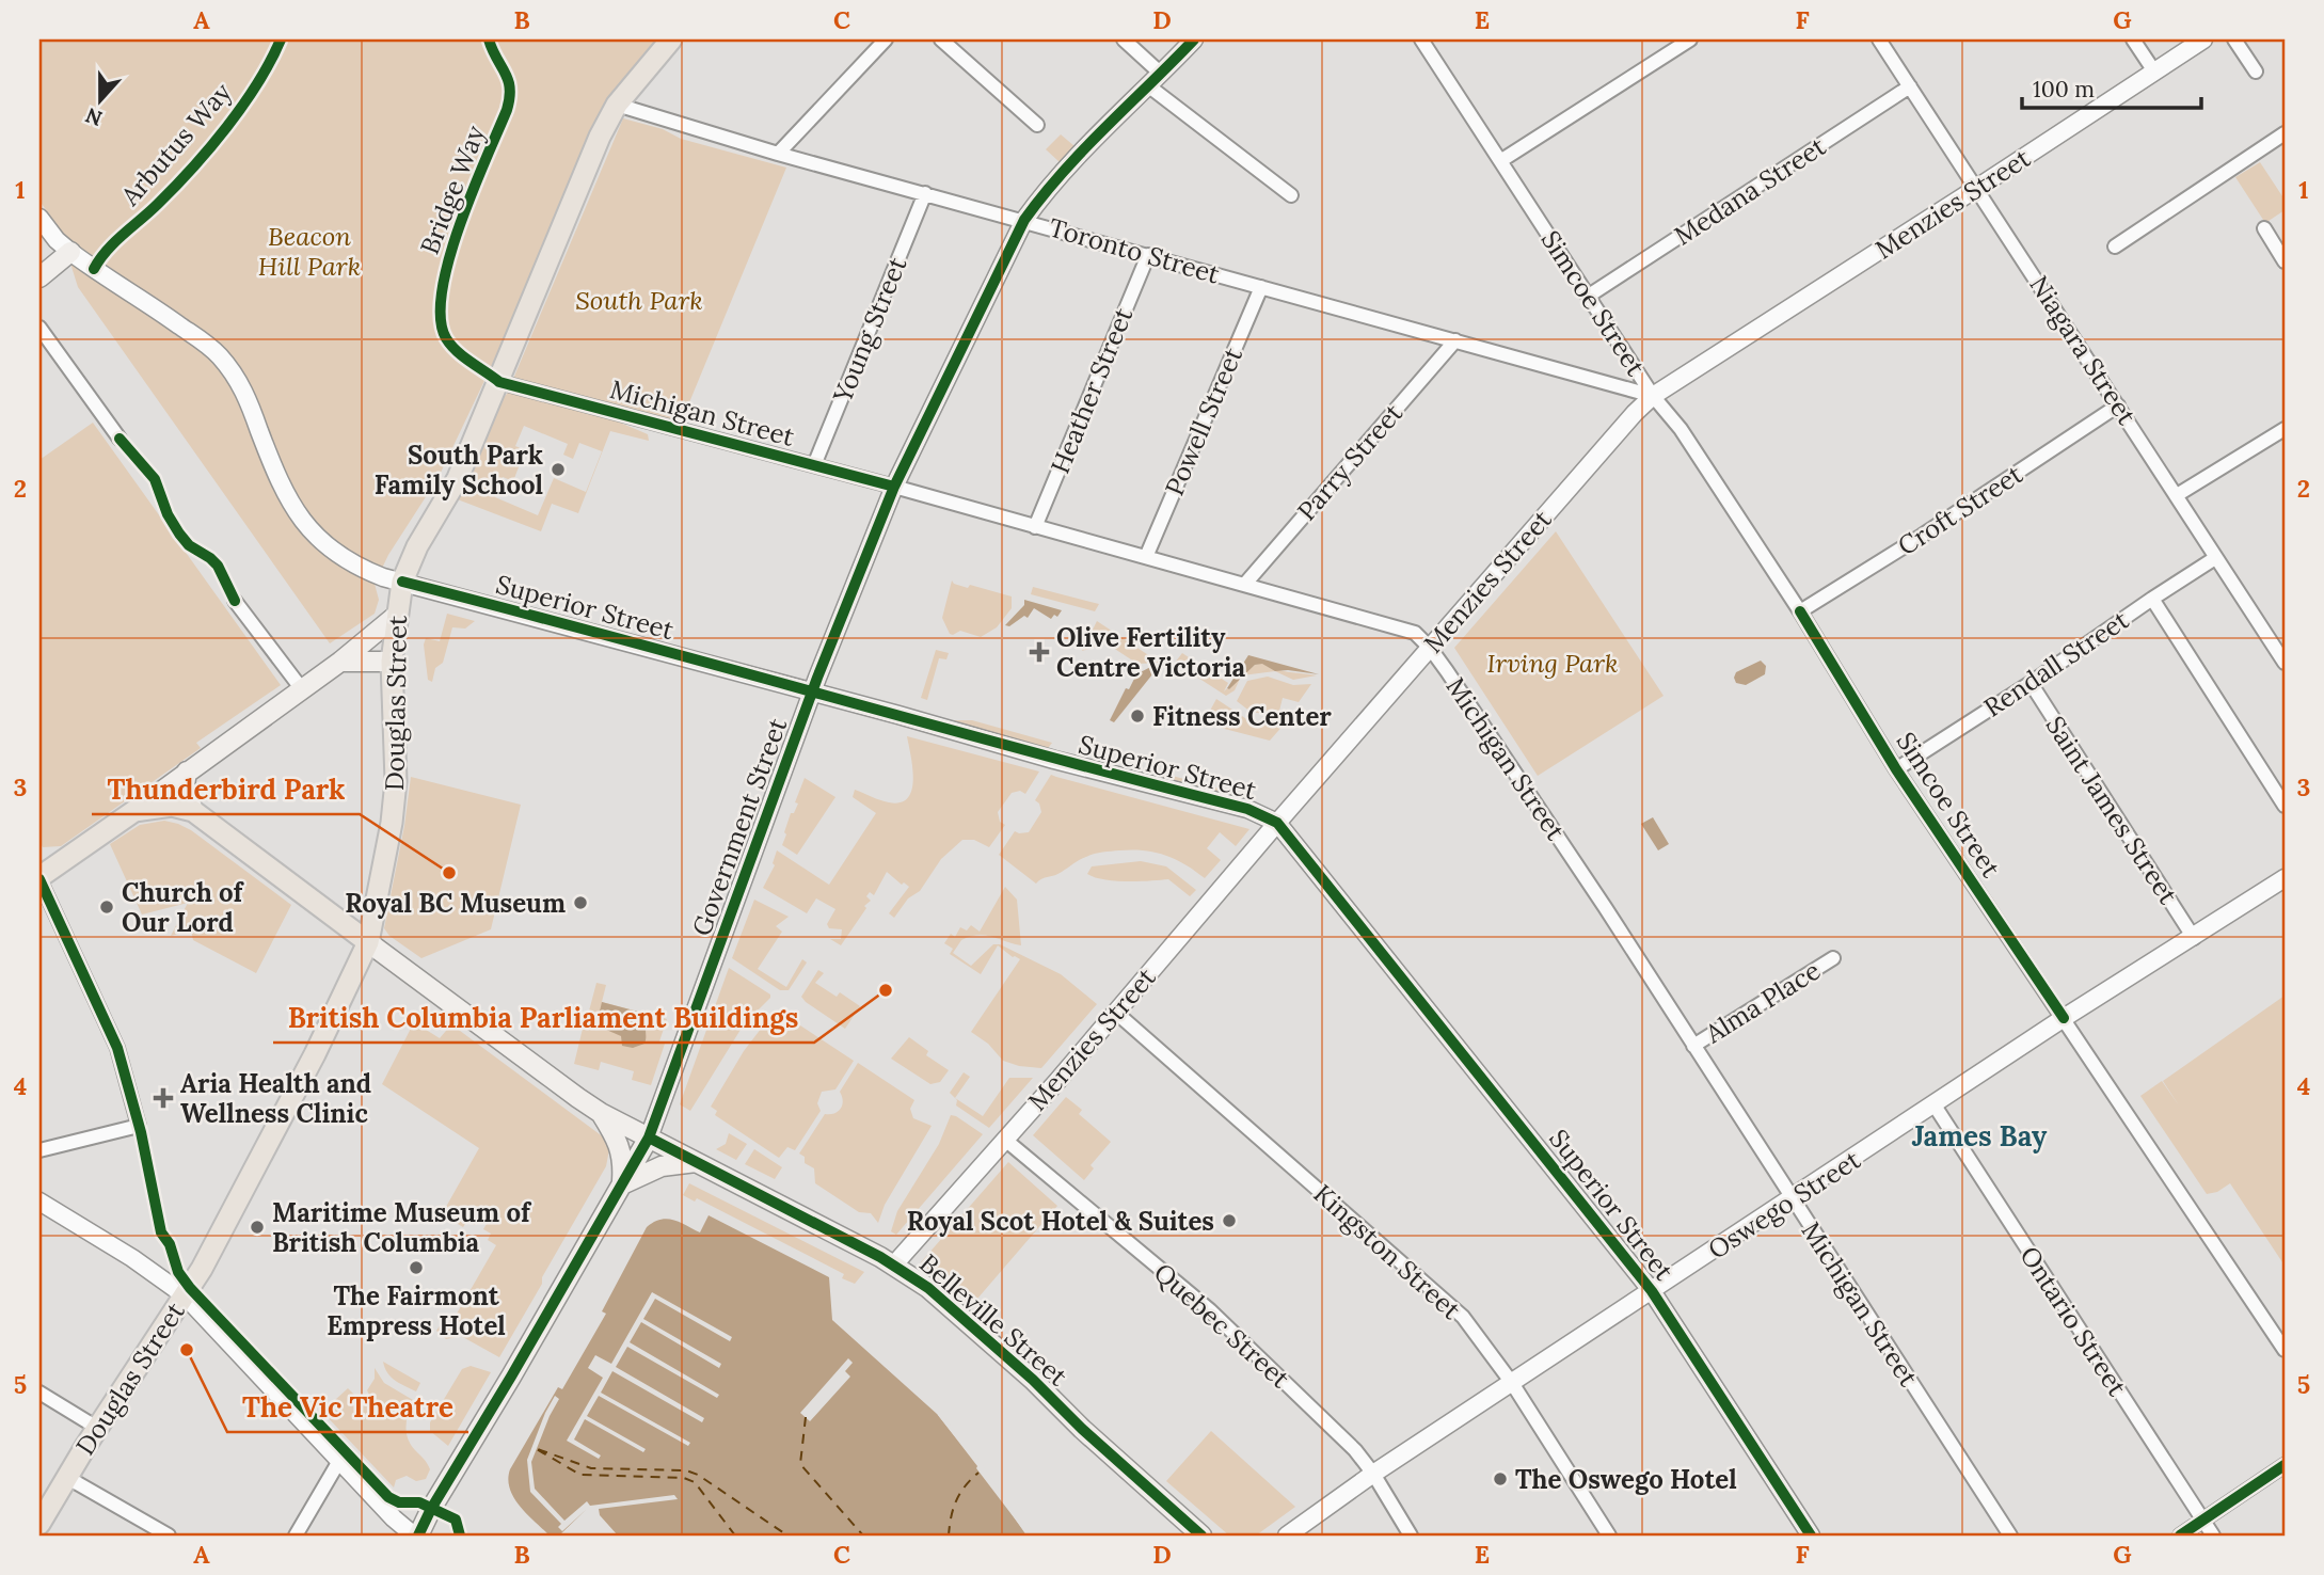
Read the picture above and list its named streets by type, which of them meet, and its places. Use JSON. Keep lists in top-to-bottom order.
{
  "streets": {
    "main road": ["Douglas Street", "Government Street", "Belleville Street"],
    "street": [
      "Medana Street",
      "Menzies Street",
      "Toronto Street",
      "Simcoe Street",
      "Young Street",
      "Niagara Street",
      "Heather Street",
      "Michigan Street",
      "Powell Street",
      "Parry Street",
      "Croft Street",
      "Superior Street",
      "Rendall Street",
      "Saint James Street",
      "Alma Place",
      "Oswego Street",
      "Kingston Street",
      "Ontario Street",
      "Quebec Street"
    ],
    "cycle path": ["Arbutus Way", "Bridge Way"]
  },
  "crossings": [
    ["Medana Street", "Simcoe Street"],
    ["Medana Street", "Niagara Street"],
    ["Menzies Street", "Toronto Street"],
    ["Menzies Street", "Simcoe Street"],
    ["Menzies Street", "Niagara Street"],
    ["Menzies Street", "Michigan Street"],
    ["Menzies Street", "Superior Street"],
    ["Menzies Street", "Kingston Street"],
    ["Menzies Street", "Belleville Street"],
    ["Menzies Street", "Quebec Street"],
    ["Toronto Street", "Simcoe Street"],
    ["Toronto Street", "Young Street"],
    ["Toronto Street", "Heather Street"],
    ["Toronto Street", "Powell Street"],
    ["Toronto Street", "Parry Street"],
    ["Toronto Street", "Douglas Street"],
    ["Toronto Street", "Government Street"],
    ["Simcoe Street", "Croft Street"],
    ["Simcoe Street", "Rendall Street"],
    ["Simcoe Street", "Oswego Street"],
    ["Young Street", "Michigan Street"],
    ["Niagara Street", "Croft Street"],
    ["Niagara Street", "Rendall Street"],
    ["Heather Street", "Michigan Street"],
    ["Michigan Street", "Powell Street"],
    ["Michigan Street", "Parry Street"],
    ["Michigan Street", "Douglas Street"],
    ["Michigan Street", "Government Street"],
    ["Michigan Street", "Alma Place"],
    ["Michigan Street", "Oswego Street"],
    ["Superior Street", "Douglas Street"],
    ["Superior Street", "Government Street"],
    ["Superior Street", "Oswego Street"],
    ["Rendall Street", "Saint James Street"],
    ["Douglas Street", "Belleville Street"],
    ["Saint James Street", "Oswego Street"],
    ["Government Street", "Belleville Street"],
    ["Oswego Street", "Kingston Street"],
    ["Oswego Street", "Ontario Street"],
    ["Oswego Street", "Quebec Street"]
  ],
  "districts": ["James Bay"],
  "parks": ["Beacon Hill Park", "South Park", "Irving Park"],
  "places": {
    "other": [
      "South Park Family School",
      "Fitness Center",
      "Thunderbird Park",
      "Royal BC Museum",
      "Church of Our Lord",
      "British Columbia Parliament Buildings",
      "Royal Scot Hotel & Suites",
      "Maritime Museum of British Columbia",
      "The Fairmont Empress Hotel",
      "The Vic Theatre",
      "The Oswego Hotel"
    ],
    "health": ["Olive Fertility Centre Victoria", "Aria Health and Wellness Clinic"]
  },
  "scale_bar": "100 m",
  "north": "bottom",
  "grid": {
    "columns": [
      "A",
      "B",
      "C",
      "D",
      "E",
      "F",
      "G"
    ],
    "rows": [
      "1",
      "2",
      "3",
      "4",
      "5"
    ]
  }
}
